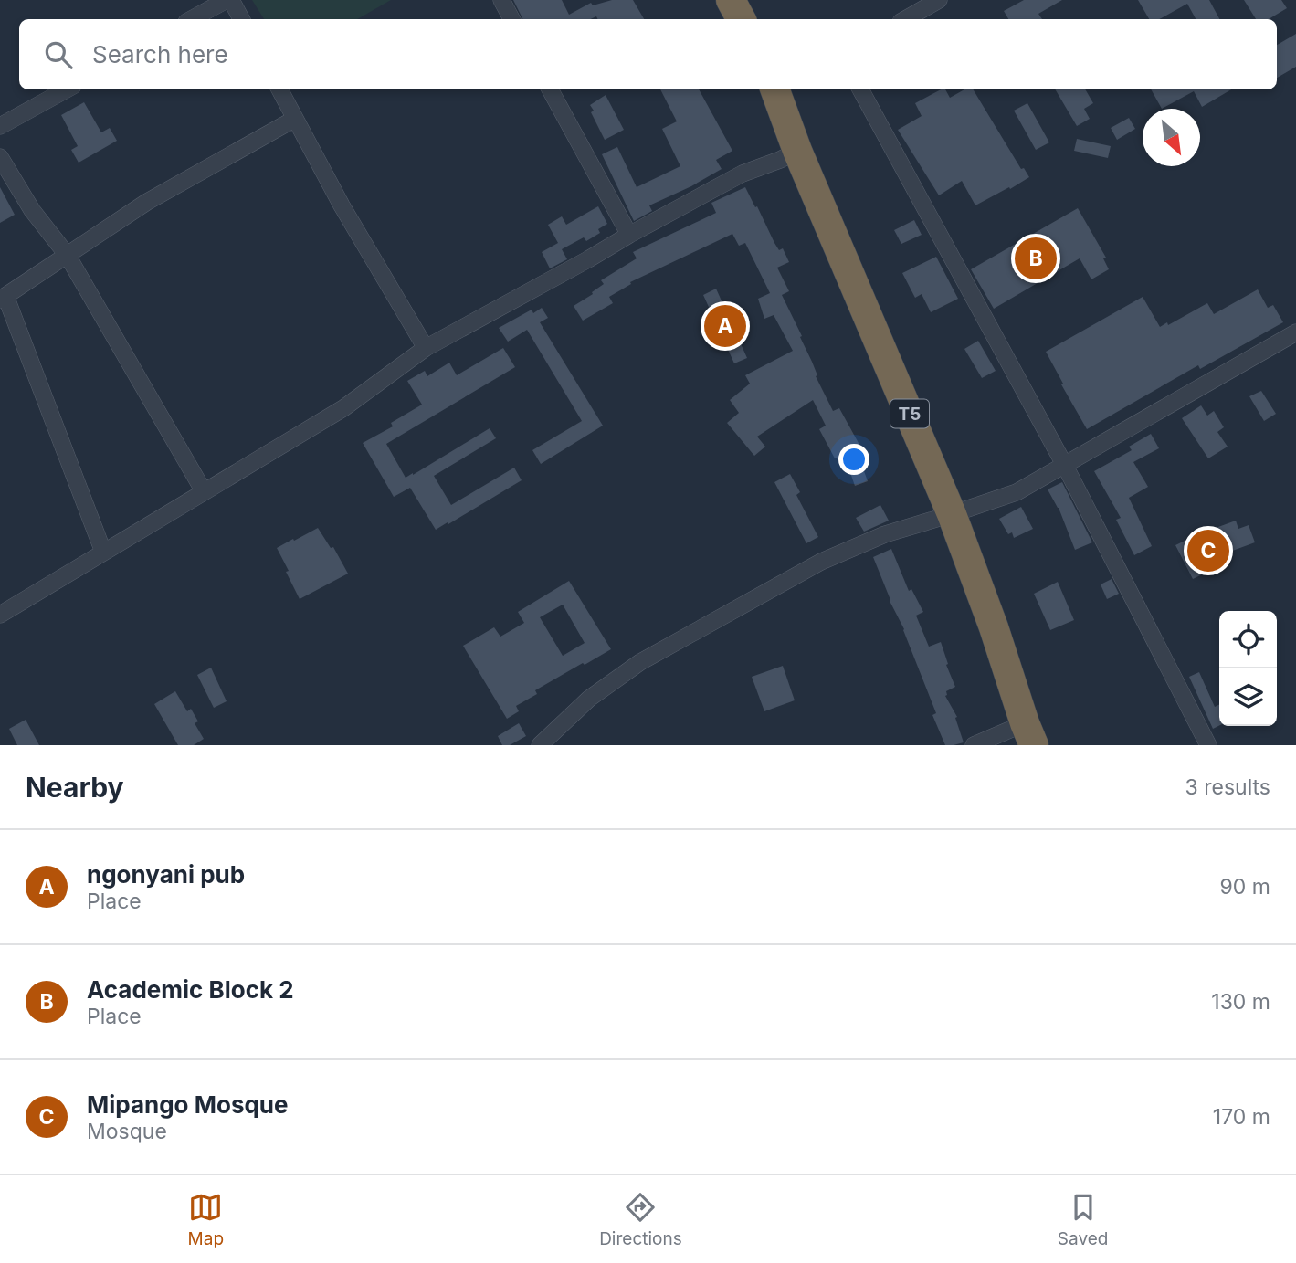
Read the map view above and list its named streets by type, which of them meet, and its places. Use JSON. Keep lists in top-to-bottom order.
{
  "streets": {
    "highway": ["T5"]
  },
  "north": "bottom right",
  "page": {
    "search": "Search here",
    "pins": ["B", "A", "C"],
    "heading": ["Nearby", "3 results"],
    "list": [
      {
        "mark": "A",
        "name": "ngonyani pub",
        "note": "Place",
        "value": "90 m"
      },
      {
        "mark": "B",
        "name": "Academic Block 2",
        "note": "Place",
        "value": "130 m"
      },
      {
        "mark": "C",
        "name": "Mipango Mosque",
        "note": "Mosque",
        "value": "170 m"
      }
    ],
    "nav": ["Map", "Directions", "Saved"]
  }
}
